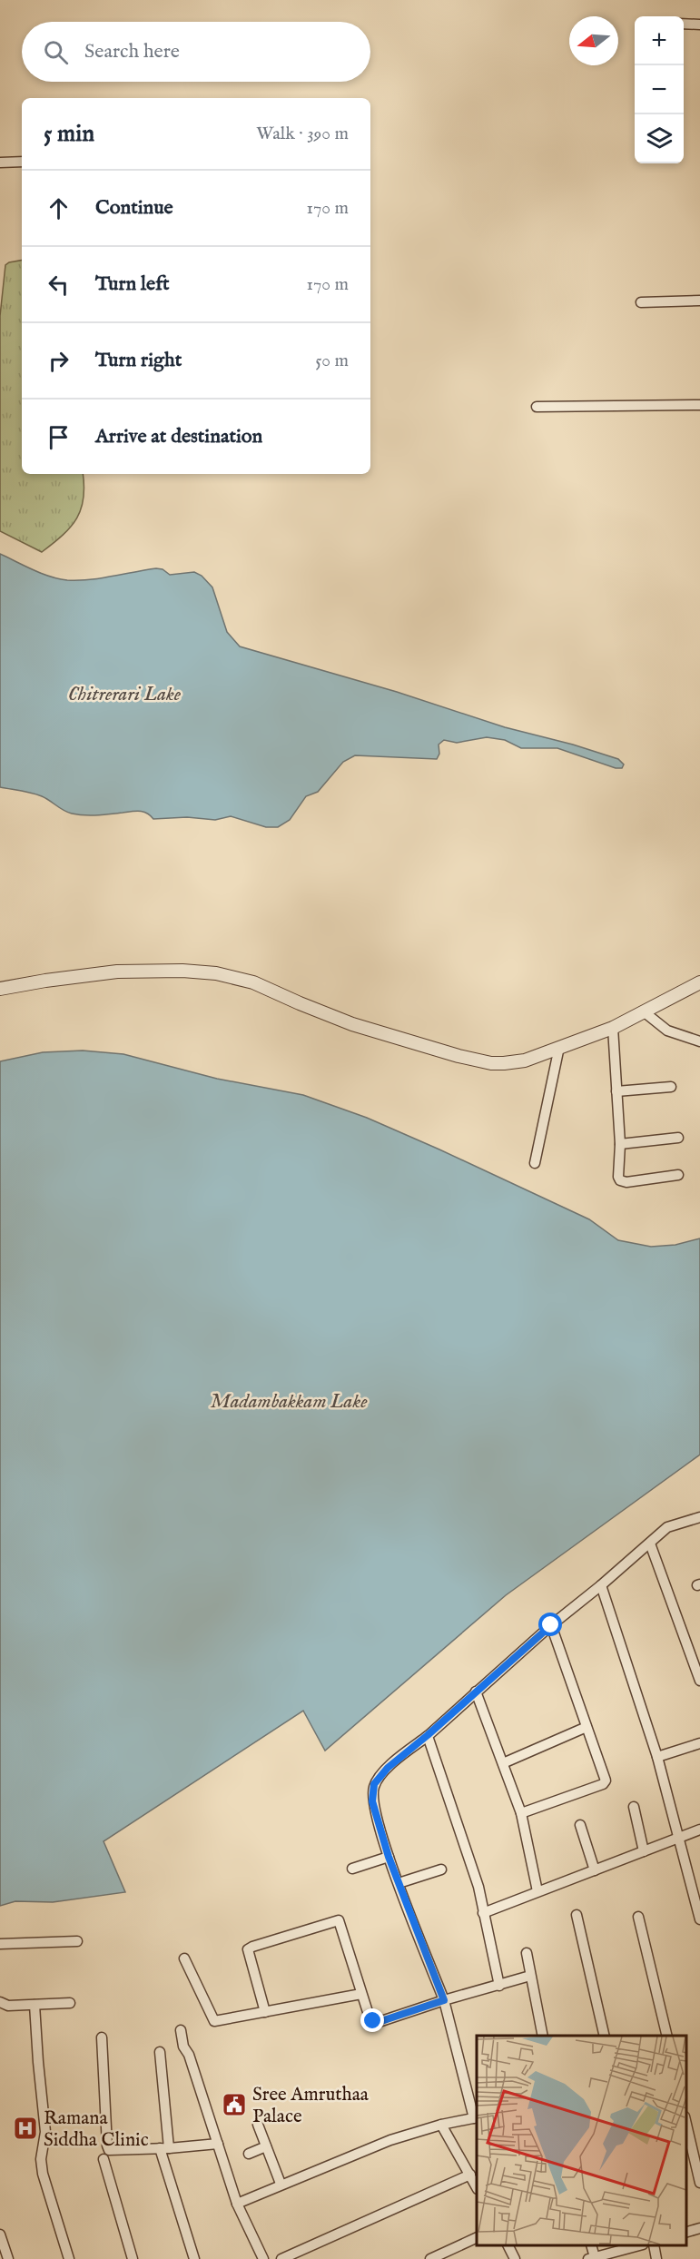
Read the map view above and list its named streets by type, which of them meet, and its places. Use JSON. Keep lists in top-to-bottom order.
{
  "water": ["Chitrerari Lake", "Madambakkam Lake"],
  "places": {
    "public building": ["Sree Amruthaa Palace"],
    "hospital": ["Ramana Siddha Clinic"]
  },
  "north": "left",
  "page": {
    "map_buttons": ["+", "−"],
    "search": "Search here",
    "heading": ["5 min", "Walk · 390 m"],
    "list": [
      ["Continue", "170 m"],
      ["Turn left", "170 m"],
      ["Turn right", "50 m"],
      "Arrive at destination"
    ]
  }
}
